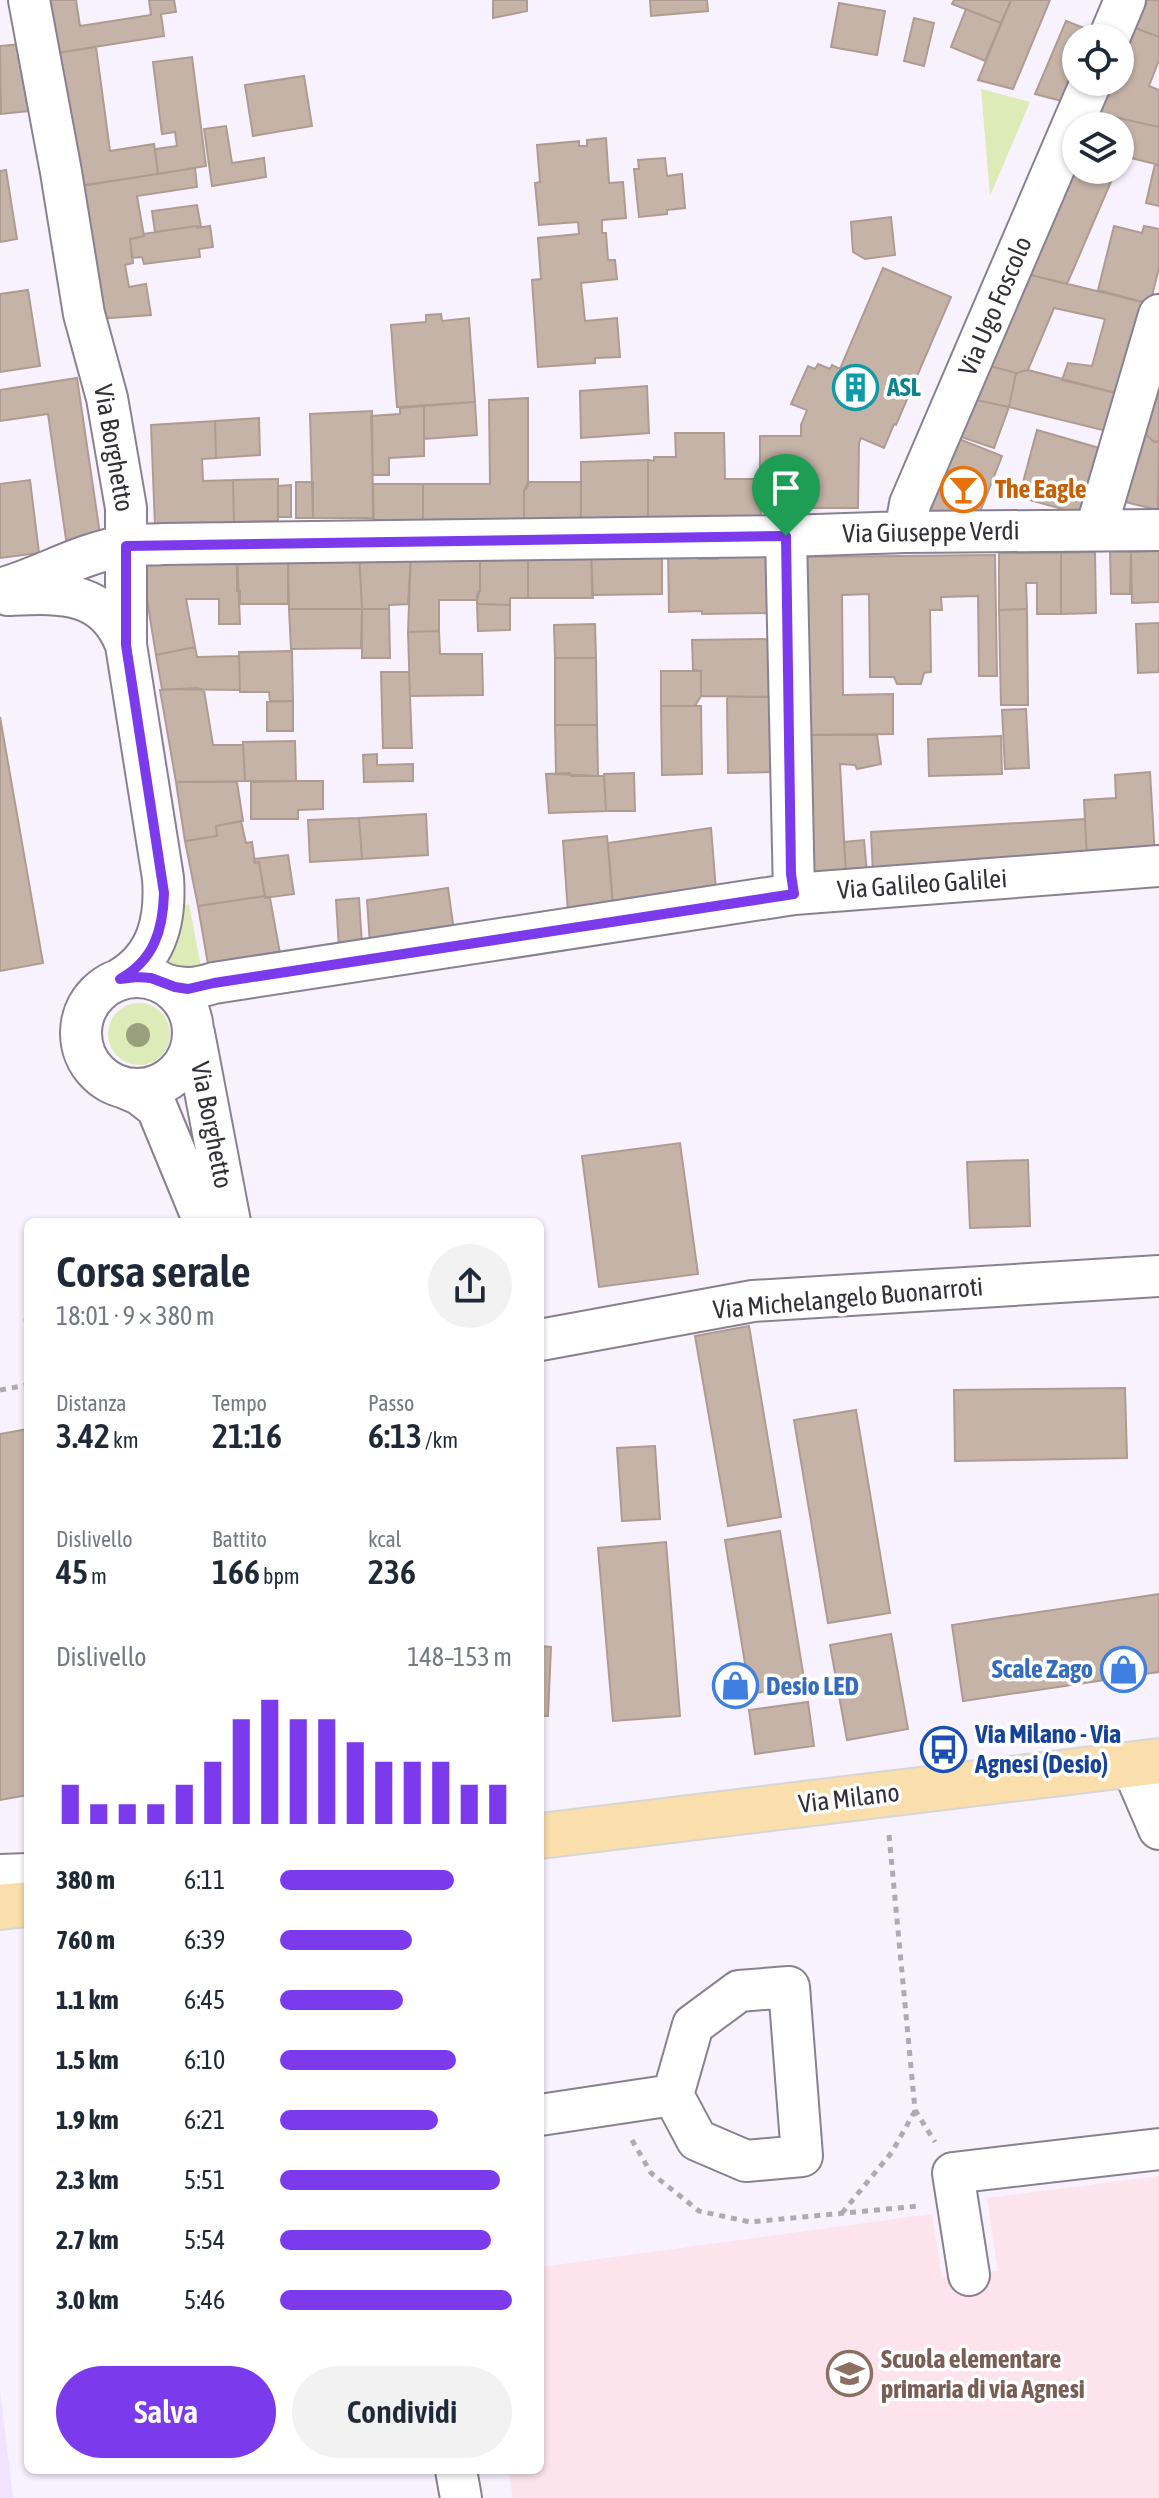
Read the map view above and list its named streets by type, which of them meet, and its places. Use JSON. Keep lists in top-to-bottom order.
{
  "streets": {
    "main road": ["Via Milano"],
    "street": [
      "Via Ugo Foscolo",
      "Via Borghetto",
      "Via Giuseppe Verdi",
      "Via Galileo Galilei",
      "Via Michelangelo Buonarroti"
    ]
  },
  "crossings": [
    ["Via Ugo Foscolo", "Via Giuseppe Verdi"],
    ["Via Borghetto", "Via Giuseppe Verdi"],
    ["Via Borghetto", "Via Galileo Galilei"]
  ],
  "places": {
    "building": ["ASL"],
    "bar": ["The Eagle"],
    "shop": ["Scale Zago", "Desio LED"],
    "bus stop": ["Via Milano - Via Agnesi (Desio)"],
    "school or university": ["Scuola elementare primaria di via Agnesi"]
  },
  "page": {
    "heading": ["Corsa serale", "18:01 · 9 × 380 m"],
    "stats": [
      ["Distanza", "3.42 km"],
      ["Tempo", "21:16"],
      ["Passo", "6:13 /km"],
      ["Dislivello", "45 m"],
      ["Battito", "166 bpm"],
      ["kcal", "236"]
    ],
    "chart": ["Dislivello", "148–153 m"],
    "list": [
      {
        "name": "380 m",
        "note": "6:11"
      },
      {
        "name": "760 m",
        "note": "6:39"
      },
      {
        "name": "1.1 km",
        "note": "6:45"
      },
      {
        "name": "1.5 km",
        "note": "6:10"
      },
      {
        "name": "1.9 km",
        "note": "6:21"
      },
      {
        "name": "2.3 km",
        "note": "5:51"
      },
      {
        "name": "2.7 km",
        "note": "5:54"
      },
      {
        "name": "3.0 km",
        "note": "5:46"
      }
    ],
    "buttons": ["Salva", "Condividi"]
  }
}
